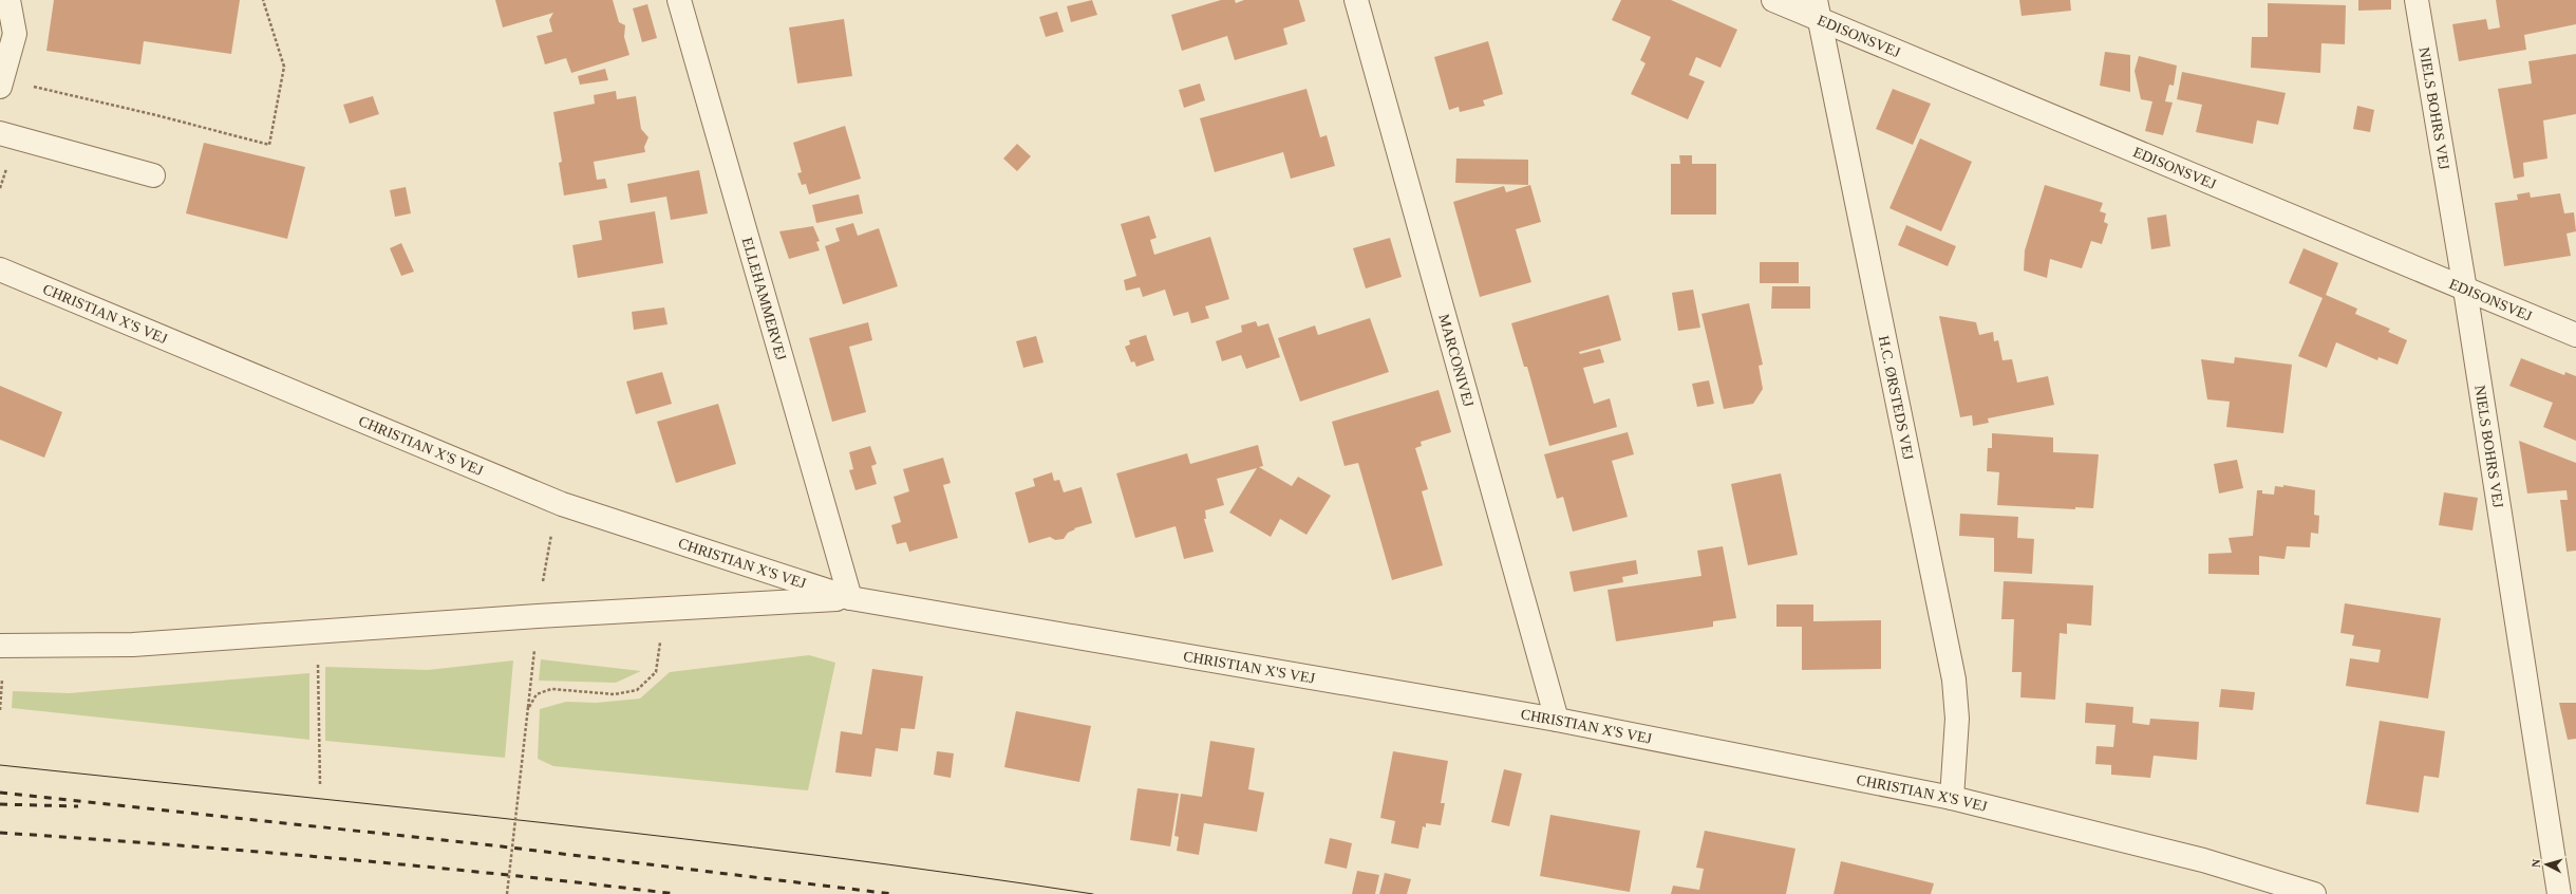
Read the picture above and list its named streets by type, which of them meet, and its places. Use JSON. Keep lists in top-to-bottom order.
{
  "streets": {
    "street": [
      "EDISONSVEJ",
      "NIELS BOHRS VEJ",
      "ELLEHAMMERVEJ",
      "CHRISTIAN X'S VEJ",
      "MARCONIVEJ",
      "H.C. ØRSTEDS VEJ"
    ]
  },
  "crossings": [
    ["EDISONSVEJ", "NIELS BOHRS VEJ"],
    ["EDISONSVEJ", "H.C. ØRSTEDS VEJ"],
    ["ELLEHAMMERVEJ", "CHRISTIAN X'S VEJ"],
    ["CHRISTIAN X'S VEJ", "MARCONIVEJ"],
    ["CHRISTIAN X'S VEJ", "H.C. ØRSTEDS VEJ"]
  ],
  "north": "left"
}
